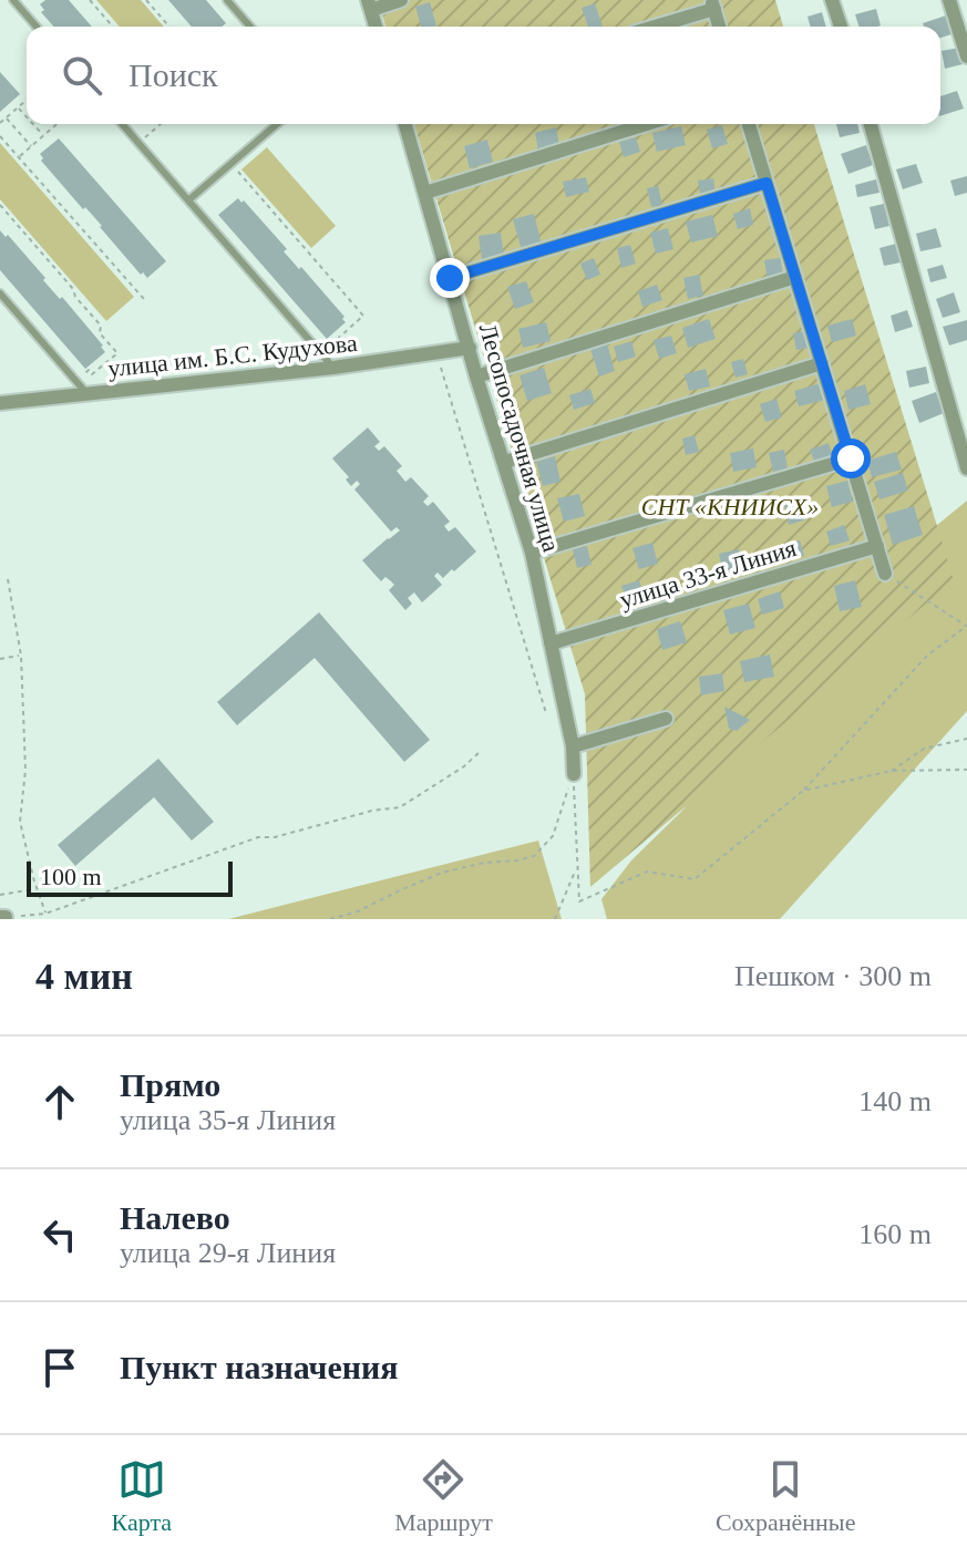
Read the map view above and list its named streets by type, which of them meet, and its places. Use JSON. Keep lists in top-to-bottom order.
{
  "streets": {
    "street": ["улица им. Б.С. Кудухова", "Лесопосадочная улица", "улица 33-я Линия"]
  },
  "crossings": [
    ["улица им. Б.С. Кудухова", "Лесопосадочная улица"],
    ["Лесопосадочная улица", "улица 33-я Линия"]
  ],
  "parks": ["СНТ «КНИИСХ»"],
  "scale_bar": "100 m",
  "page": {
    "search": "Поиск",
    "scale": "100 m",
    "heading": ["4 мин", "Пешком · 300 m"],
    "list": [
      ["Прямо", "улица 35-я Линия", "140 m"],
      ["Налево", "улица 29-я Линия", "160 m"],
      "Пункт назначения"
    ],
    "nav": ["Карта", "Маршрут", "Сохранённые"]
  }
}
